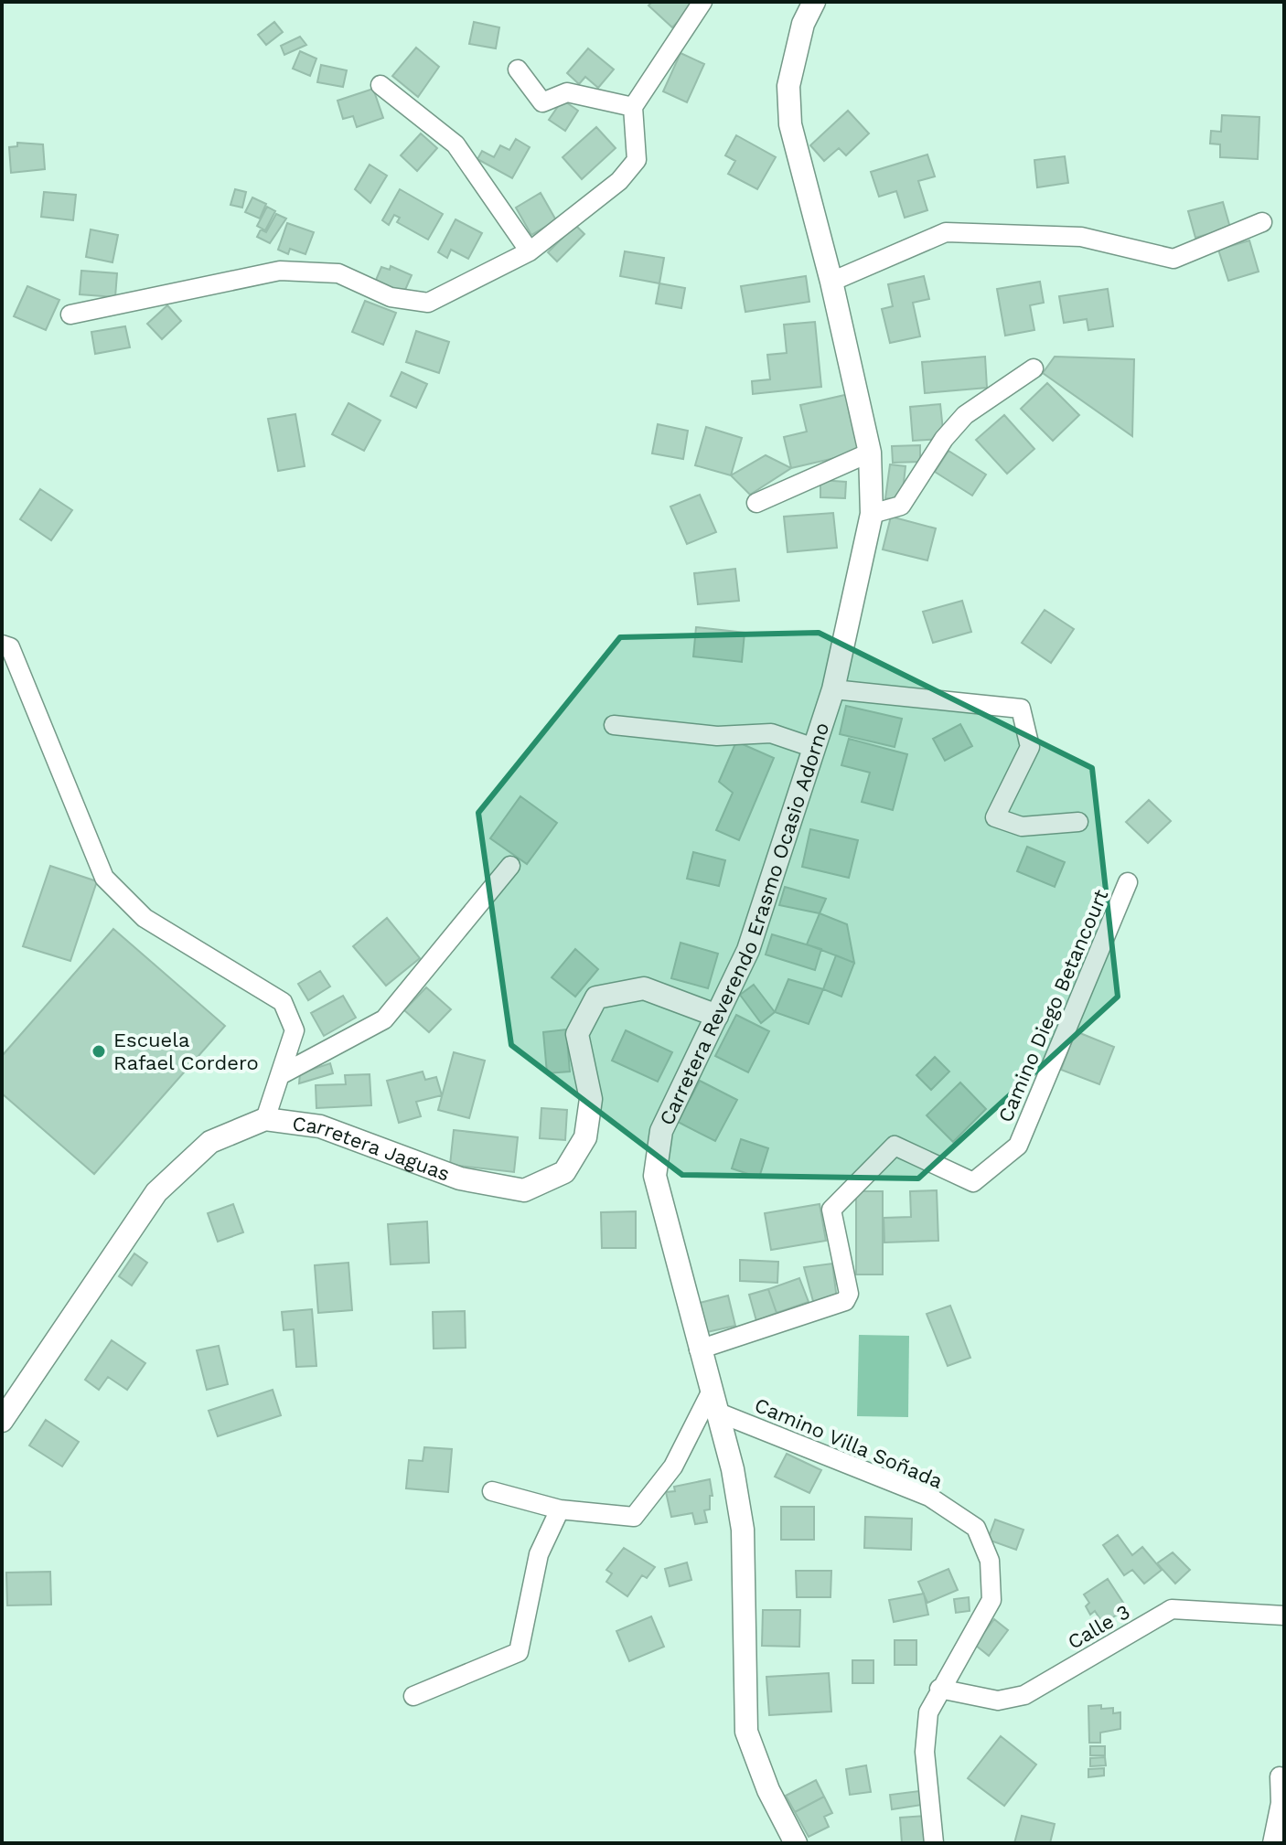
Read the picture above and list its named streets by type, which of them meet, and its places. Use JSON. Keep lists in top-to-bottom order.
{
  "streets": {
    "street": [
      "Carretera Reverendo Erasmo Ocasio Adorno",
      "Camino Diego Betancourt",
      "Carretera Jaguas",
      "Camino Villa Soñada",
      "Calle 3"
    ]
  },
  "crossings": [
    ["Carretera Reverendo Erasmo Ocasio Adorno", "Camino Diego Betancourt"],
    ["Carretera Reverendo Erasmo Ocasio Adorno", "Carretera Jaguas"],
    ["Carretera Reverendo Erasmo Ocasio Adorno", "Camino Villa Soñada"],
    ["Camino Villa Soñada", "Calle 3"]
  ],
  "places": ["Escuela Rafael Cordero"]
}
